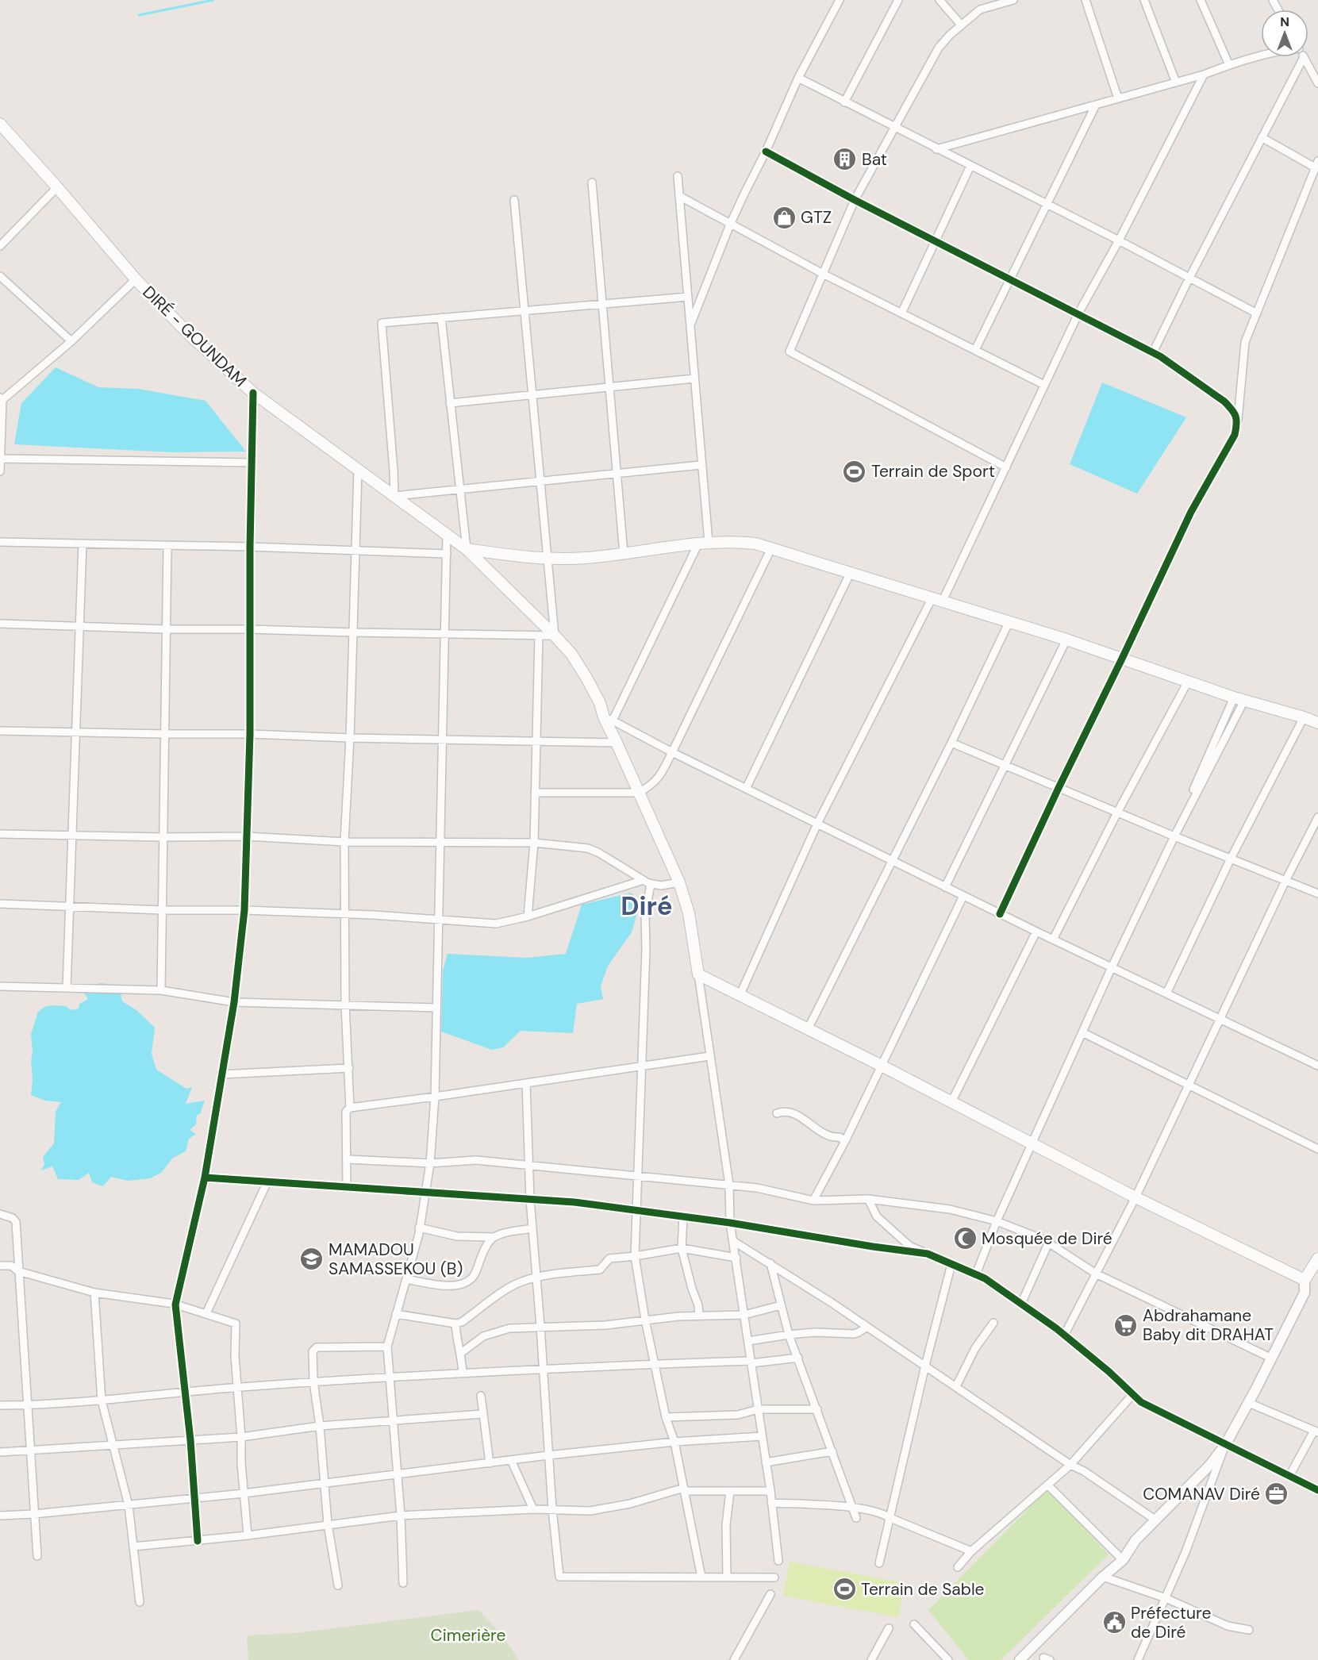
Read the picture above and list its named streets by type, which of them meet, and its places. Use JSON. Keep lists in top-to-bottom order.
{
  "streets": {
    "main road": ["DIRÉ - GOUNDAM"]
  },
  "districts": ["Diré"],
  "parks": ["Cimerière"],
  "places": {
    "building": ["Bat"],
    "shop": ["GTZ"],
    "sports": ["Terrain de Sport", "Terrain de Sable"],
    "mosque": ["Mosquée de Diré"],
    "school or university": ["MAMADOU SAMASSEKOU (B)"],
    "supermarket": ["Abdrahamane Baby dit DRAHAT"],
    "office": ["COMANAV Diré"],
    "public building": ["Préfecture de Diré"]
  },
  "north": "top"
}
